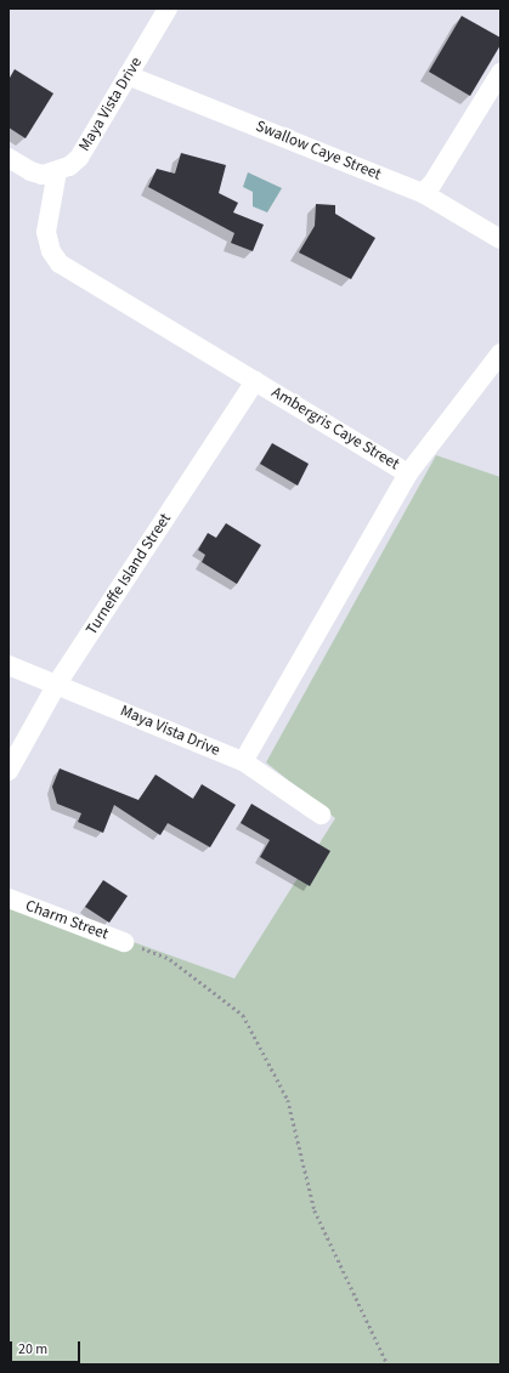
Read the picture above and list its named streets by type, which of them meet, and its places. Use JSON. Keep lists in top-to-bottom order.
{
  "streets": {
    "street": [
      "Maya Vista Drive",
      "Swallow Caye Street",
      "Ambergris Caye Street",
      "Turneffe Island Street",
      "Charm Street"
    ]
  },
  "crossings": [
    ["Maya Vista Drive", "Swallow Caye Street"],
    ["Maya Vista Drive", "Ambergris Caye Street"],
    ["Maya Vista Drive", "Turneffe Island Street"],
    ["Ambergris Caye Street", "Turneffe Island Street"]
  ],
  "scale_bar": "20 m"
}
